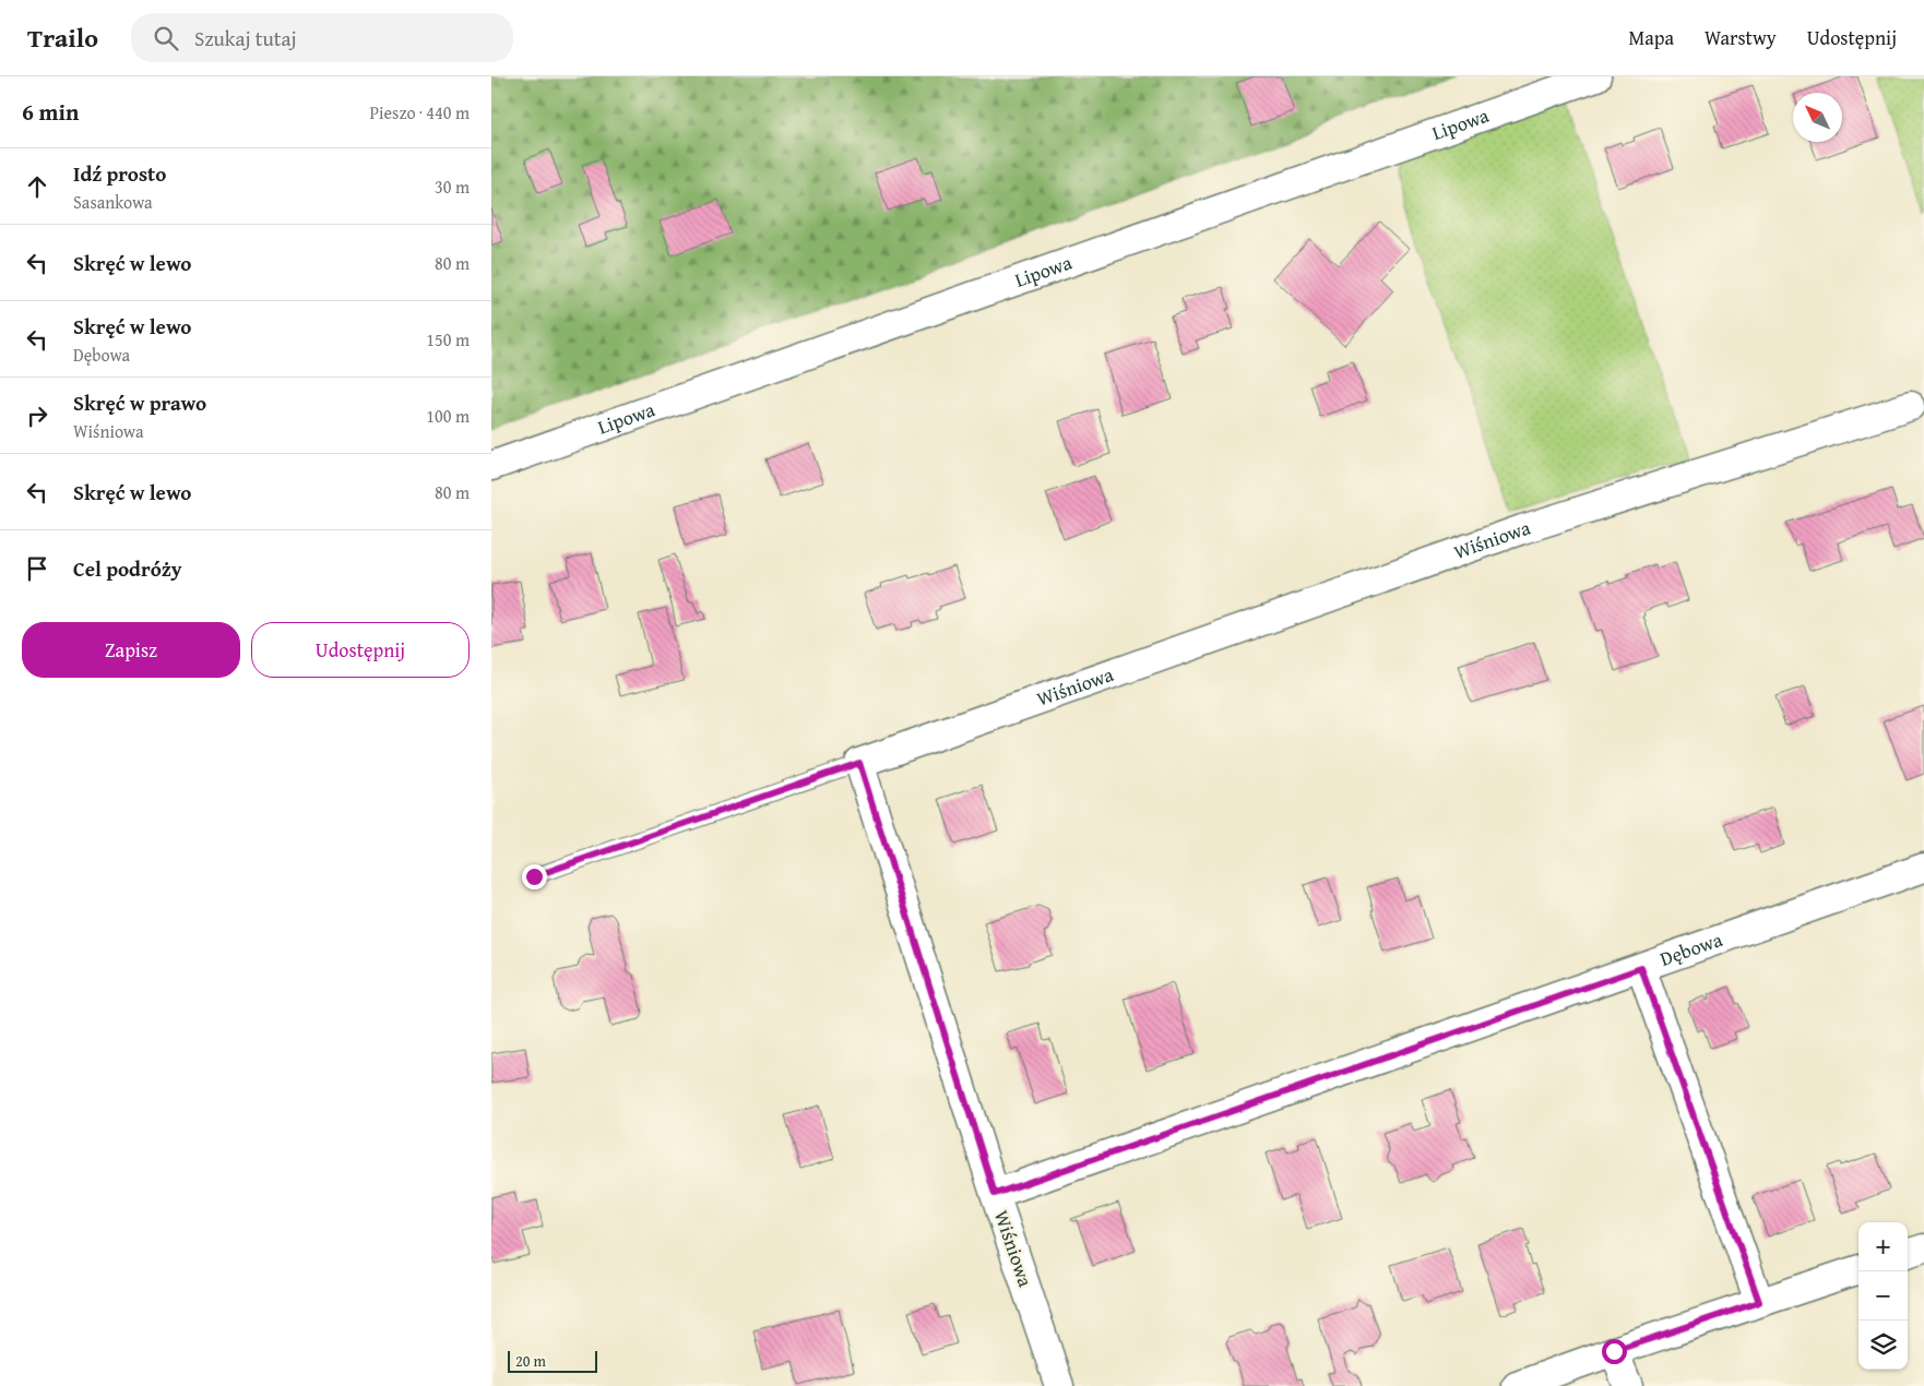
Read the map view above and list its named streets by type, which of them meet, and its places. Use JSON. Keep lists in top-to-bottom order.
{
  "streets": {
    "street": ["Lipowa", "Wiśniowa", "Dębowa"]
  },
  "crossings": [
    ["Wiśniowa", "Dębowa"]
  ],
  "scale_bar": "20 m",
  "north": "top left",
  "page": {
    "header": "Trailo",
    "search": "Szukaj tutaj",
    "nav": ["Mapa", "Warstwy", "Udostępnij"],
    "heading": ["6 min", "Pieszo · 440 m"],
    "list": [
      ["Idź prosto", "Sasankowa", "30 m"],
      ["Skręć w lewo", "80 m"],
      ["Skręć w lewo", "Dębowa", "150 m"],
      ["Skręć w prawo", "Wiśniowa", "100 m"],
      ["Skręć w lewo", "80 m"],
      "Cel podróży"
    ],
    "buttons": ["Zapisz", "Udostępnij"],
    "map_buttons": ["+", "−"],
    "scale": "20 m"
  }
}
